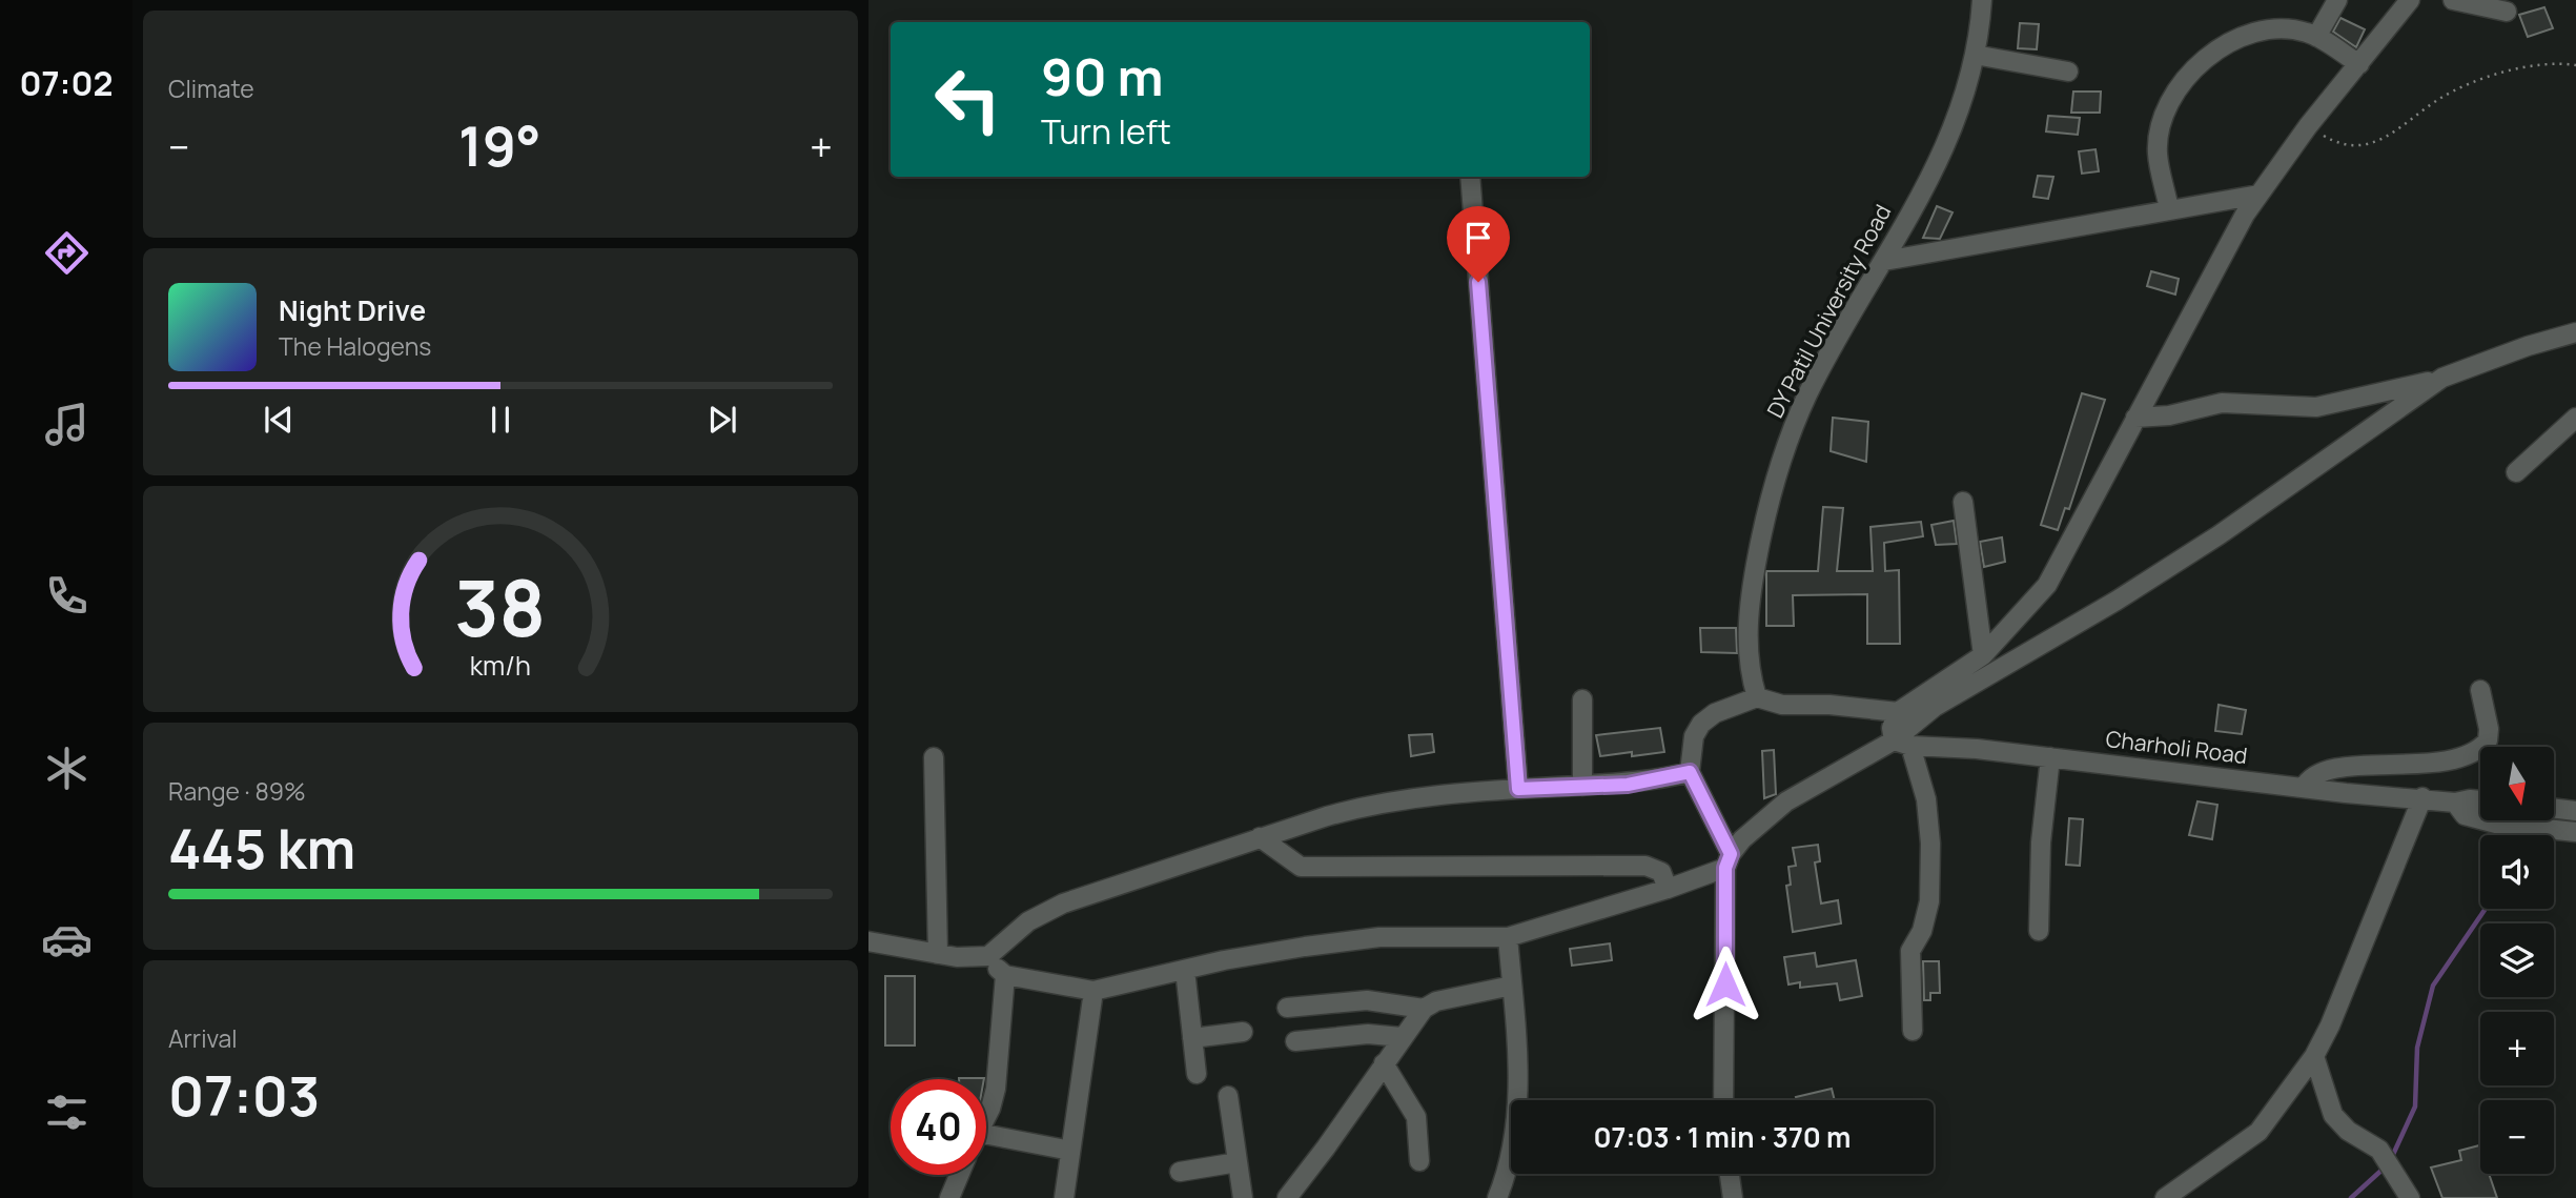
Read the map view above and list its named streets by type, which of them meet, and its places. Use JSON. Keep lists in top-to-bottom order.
{
  "streets": {
    "street": ["DY Patil University Road", "Charholi Road"]
  },
  "north": "bottom",
  "page": {
    "tabs": "07:02",
    "tile": [
      "Climate",
      ["Range · 89%", "445 km"],
      ["Arrival", "07:03"]
    ],
    "turn": ["90 m", "Turn left"],
    "heat": ["−", "19°", "+"],
    "song": ["Night Drive", "The Halogens"],
    "map_buttons": ["+", "−"],
    "limit": "40",
    "trip": "07:03 · 1 min · 370 m",
    "gauge": ["38", "km/h"]
  }
}
